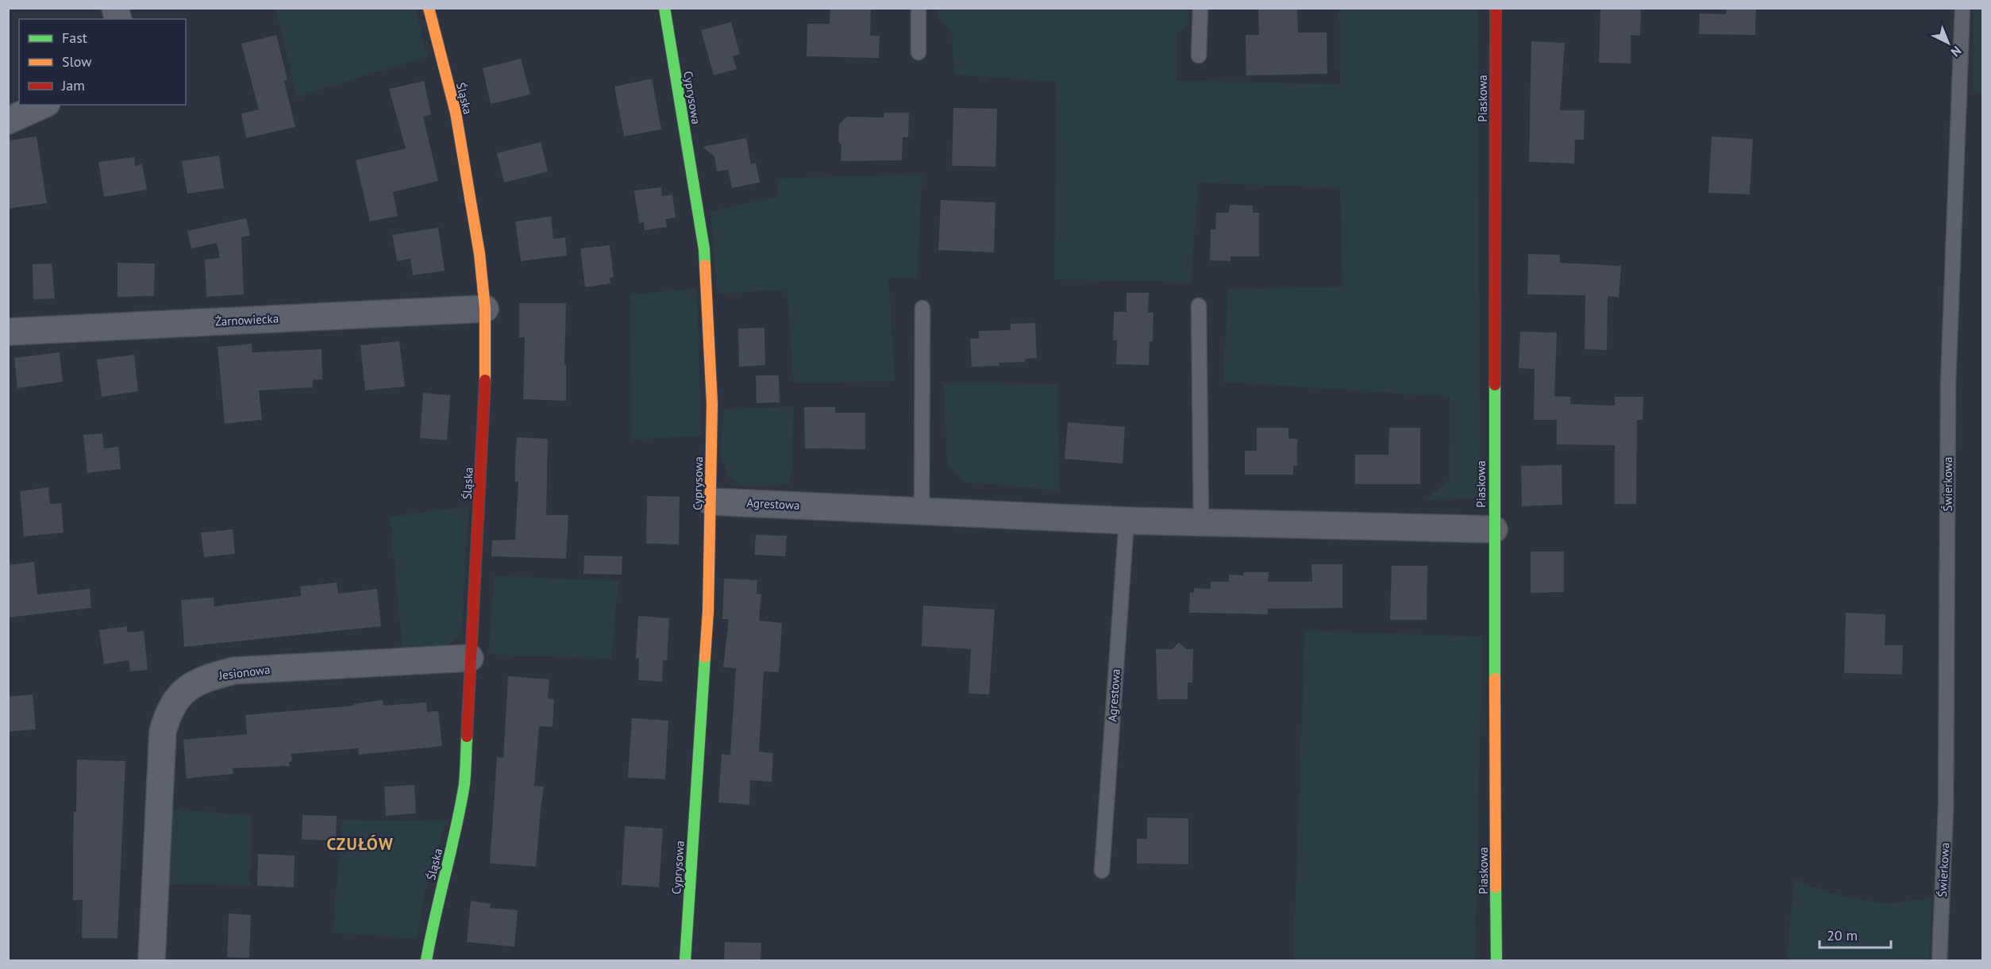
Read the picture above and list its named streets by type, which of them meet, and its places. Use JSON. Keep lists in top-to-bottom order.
{
  "streets": {
    "street": [
      "Cyprysowa",
      "Śląska",
      "Piaskowa",
      "Żarnowiecka",
      "Agrestowa",
      "Jesionowa"
    ],
    "lane": ["Świerkowa"]
  },
  "crossings": [
    ["Cyprysowa", "Agrestowa"],
    ["Śląska", "Żarnowiecka"],
    ["Śląska", "Jesionowa"],
    ["Piaskowa", "Agrestowa"]
  ],
  "districts": ["CZUŁÓW"],
  "legend": ["Fast", "Slow", "Jam"],
  "scale_bar": "20 m",
  "north": "bottom right"
}
